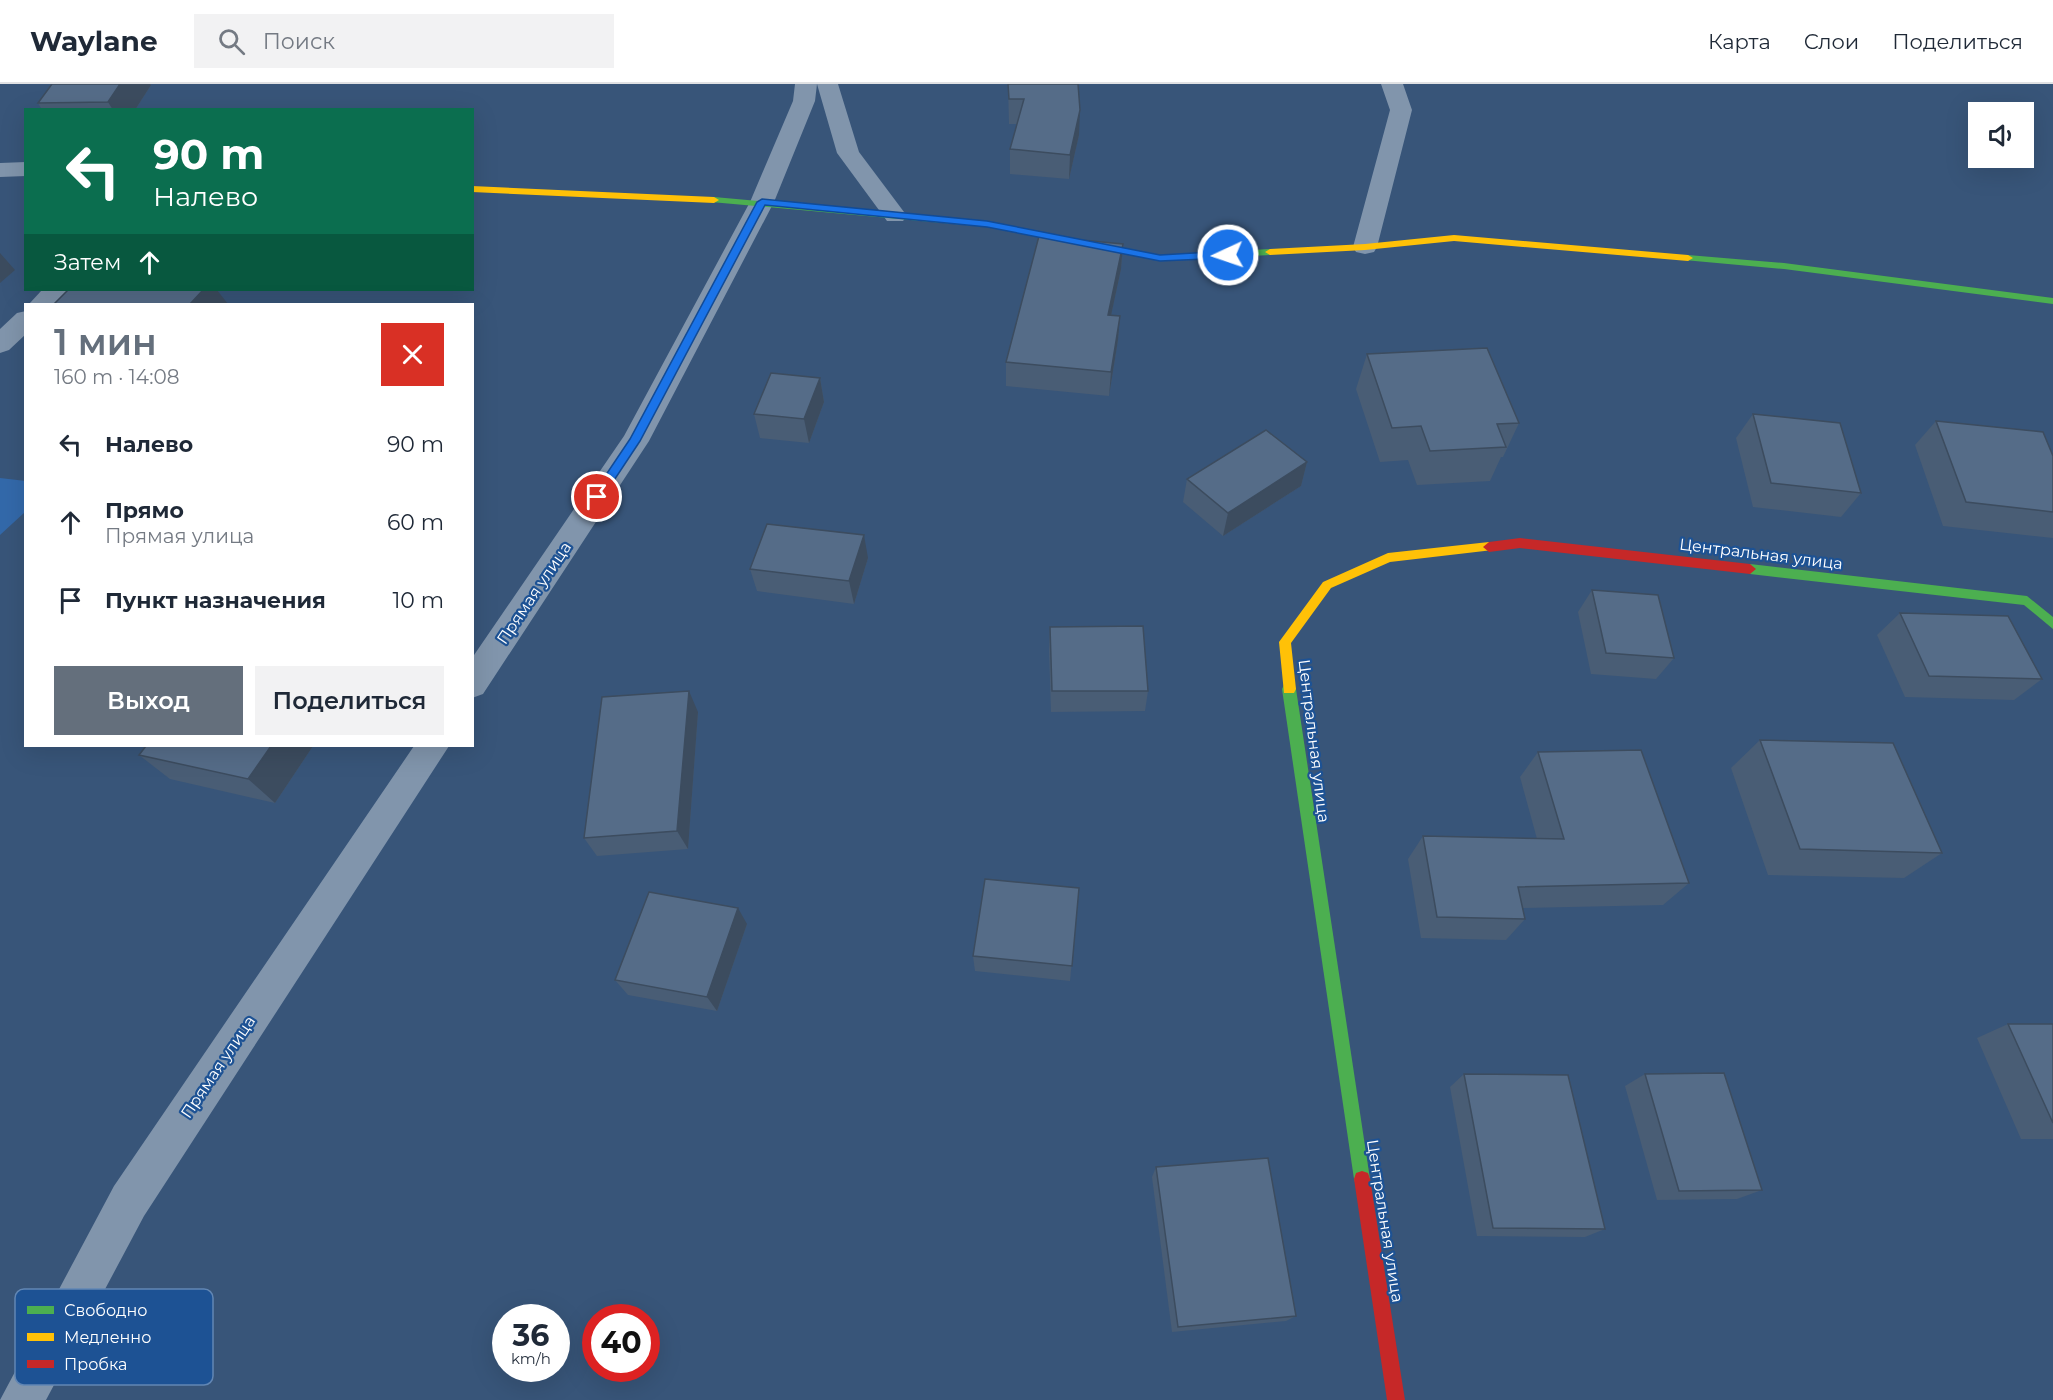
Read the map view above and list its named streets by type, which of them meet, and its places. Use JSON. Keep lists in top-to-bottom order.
{
  "streets": {
    "street": ["Центральная улица", "Прямая улица"]
  },
  "legend": ["Свободно", "Медленно", "Пробка"],
  "page": {
    "header": "Waylane",
    "search": "Поиск",
    "nav": ["Карта", "Слои", "Поделиться"],
    "turn": ["90 m", "Налево"],
    "then": "Затем",
    "heading": ["1 мин", "160 m · 14:08"],
    "list": [
      {
        "name": "Налево",
        "value": "90 m"
      },
      {
        "name": "Прямо",
        "note": "Прямая улица",
        "value": "60 m"
      },
      {
        "name": "Пункт назначения",
        "value": "10 m"
      }
    ],
    "buttons": ["Выход", "Поделиться"],
    "speed": "36 km/h",
    "limit": "40"
  }
}
